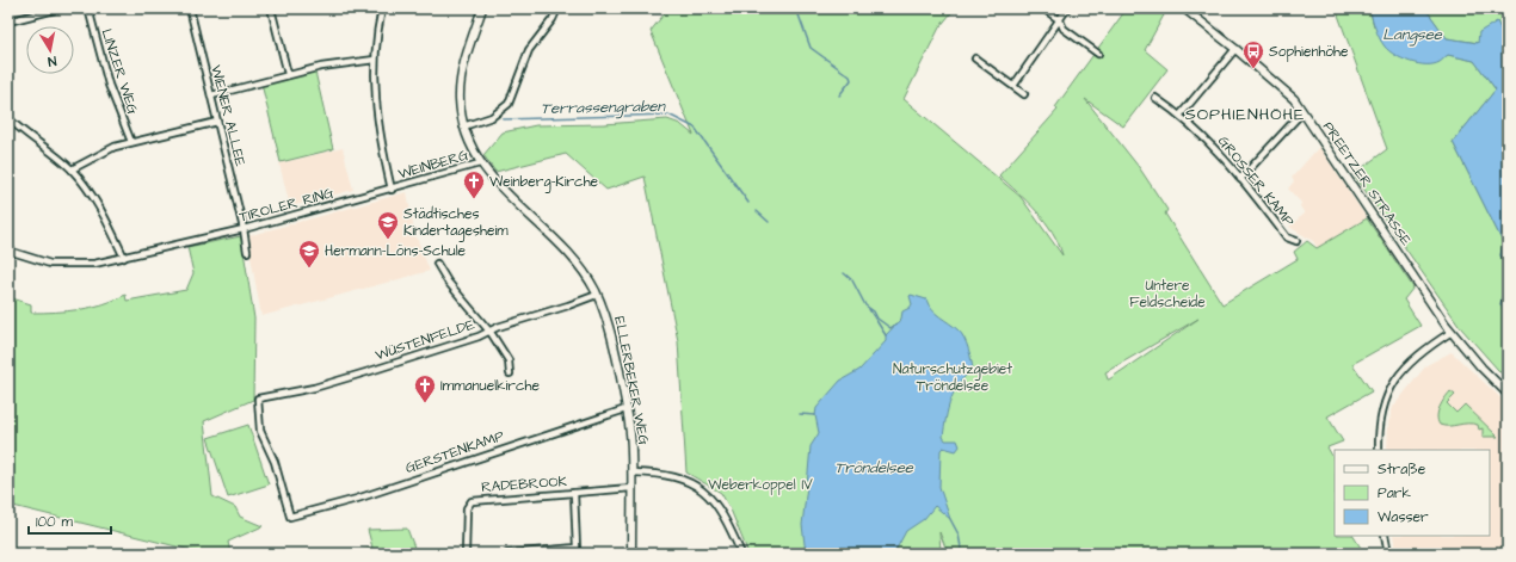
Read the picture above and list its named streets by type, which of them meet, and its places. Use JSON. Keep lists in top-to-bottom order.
{
  "streets": {
    "street": [
      "LINZER WEG",
      "WIENER ALLEE",
      "WEINBERG",
      "GROSSER KAMP",
      "PREETZER STRASSE",
      "TIROLER RING",
      "WÜSTENFELDE",
      "ELLERBEKER WEG",
      "GERSTENKAMP",
      "RADEBROOK"
    ]
  },
  "crossings": [
    ["WIENER ALLEE", "TIROLER RING"],
    ["WEINBERG", "TIROLER RING"],
    ["WEINBERG", "ELLERBEKER WEG"],
    ["WÜSTENFELDE", "ELLERBEKER WEG"],
    ["WÜSTENFELDE", "GERSTENKAMP"],
    ["ELLERBEKER WEG", "GERSTENKAMP"],
    ["ELLERBEKER WEG", "RADEBROOK"]
  ],
  "districts": ["SOPHIENHÖHE"],
  "water": ["Langsee", "Terrassengraben", "Tröndelsee"],
  "parks": ["Untere Feldscheide", "Naturschutzgebiet Tröndelsee", "Weberkoppel IV"],
  "places": {
    "bus stop": ["Sophienhöhe"],
    "church": ["Weinberg-Kirche", "Immanuelkirche"],
    "school or university": ["Städtisches Kindertagesheim", "Hermann-Löns-Schule"]
  },
  "legend": ["Straße", "Park", "Wasser"],
  "scale_bar": "100 m",
  "north": "bottom"
}
